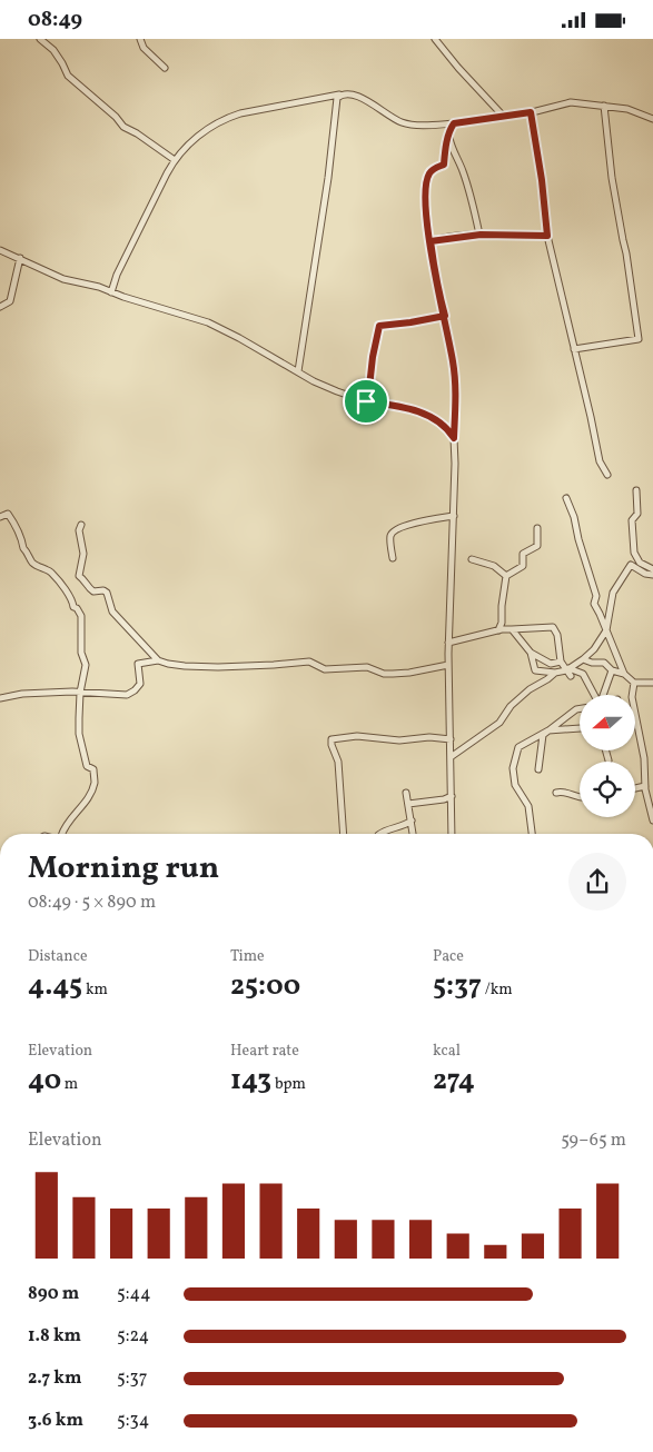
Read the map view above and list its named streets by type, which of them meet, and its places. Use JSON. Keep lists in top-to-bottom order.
{
  "north": "left",
  "page": {
    "status": "08:49",
    "heading": ["Morning run", "08:49 · 5 × 890 m"],
    "stats": [
      ["Distance", "4.45 km"],
      ["Time", "25:00"],
      ["Pace", "5:37 /km"],
      ["Elevation", "40 m"],
      ["Heart rate", "143 bpm"],
      ["kcal", "274"]
    ],
    "chart": ["Elevation", "59–65 m"],
    "list": [
      {
        "name": "890 m",
        "note": "5:44"
      },
      {
        "name": "1.8 km",
        "note": "5:24"
      },
      {
        "name": "2.7 km",
        "note": "5:37"
      },
      {
        "name": "3.6 km",
        "note": "5:34"
      }
    ]
  }
}
